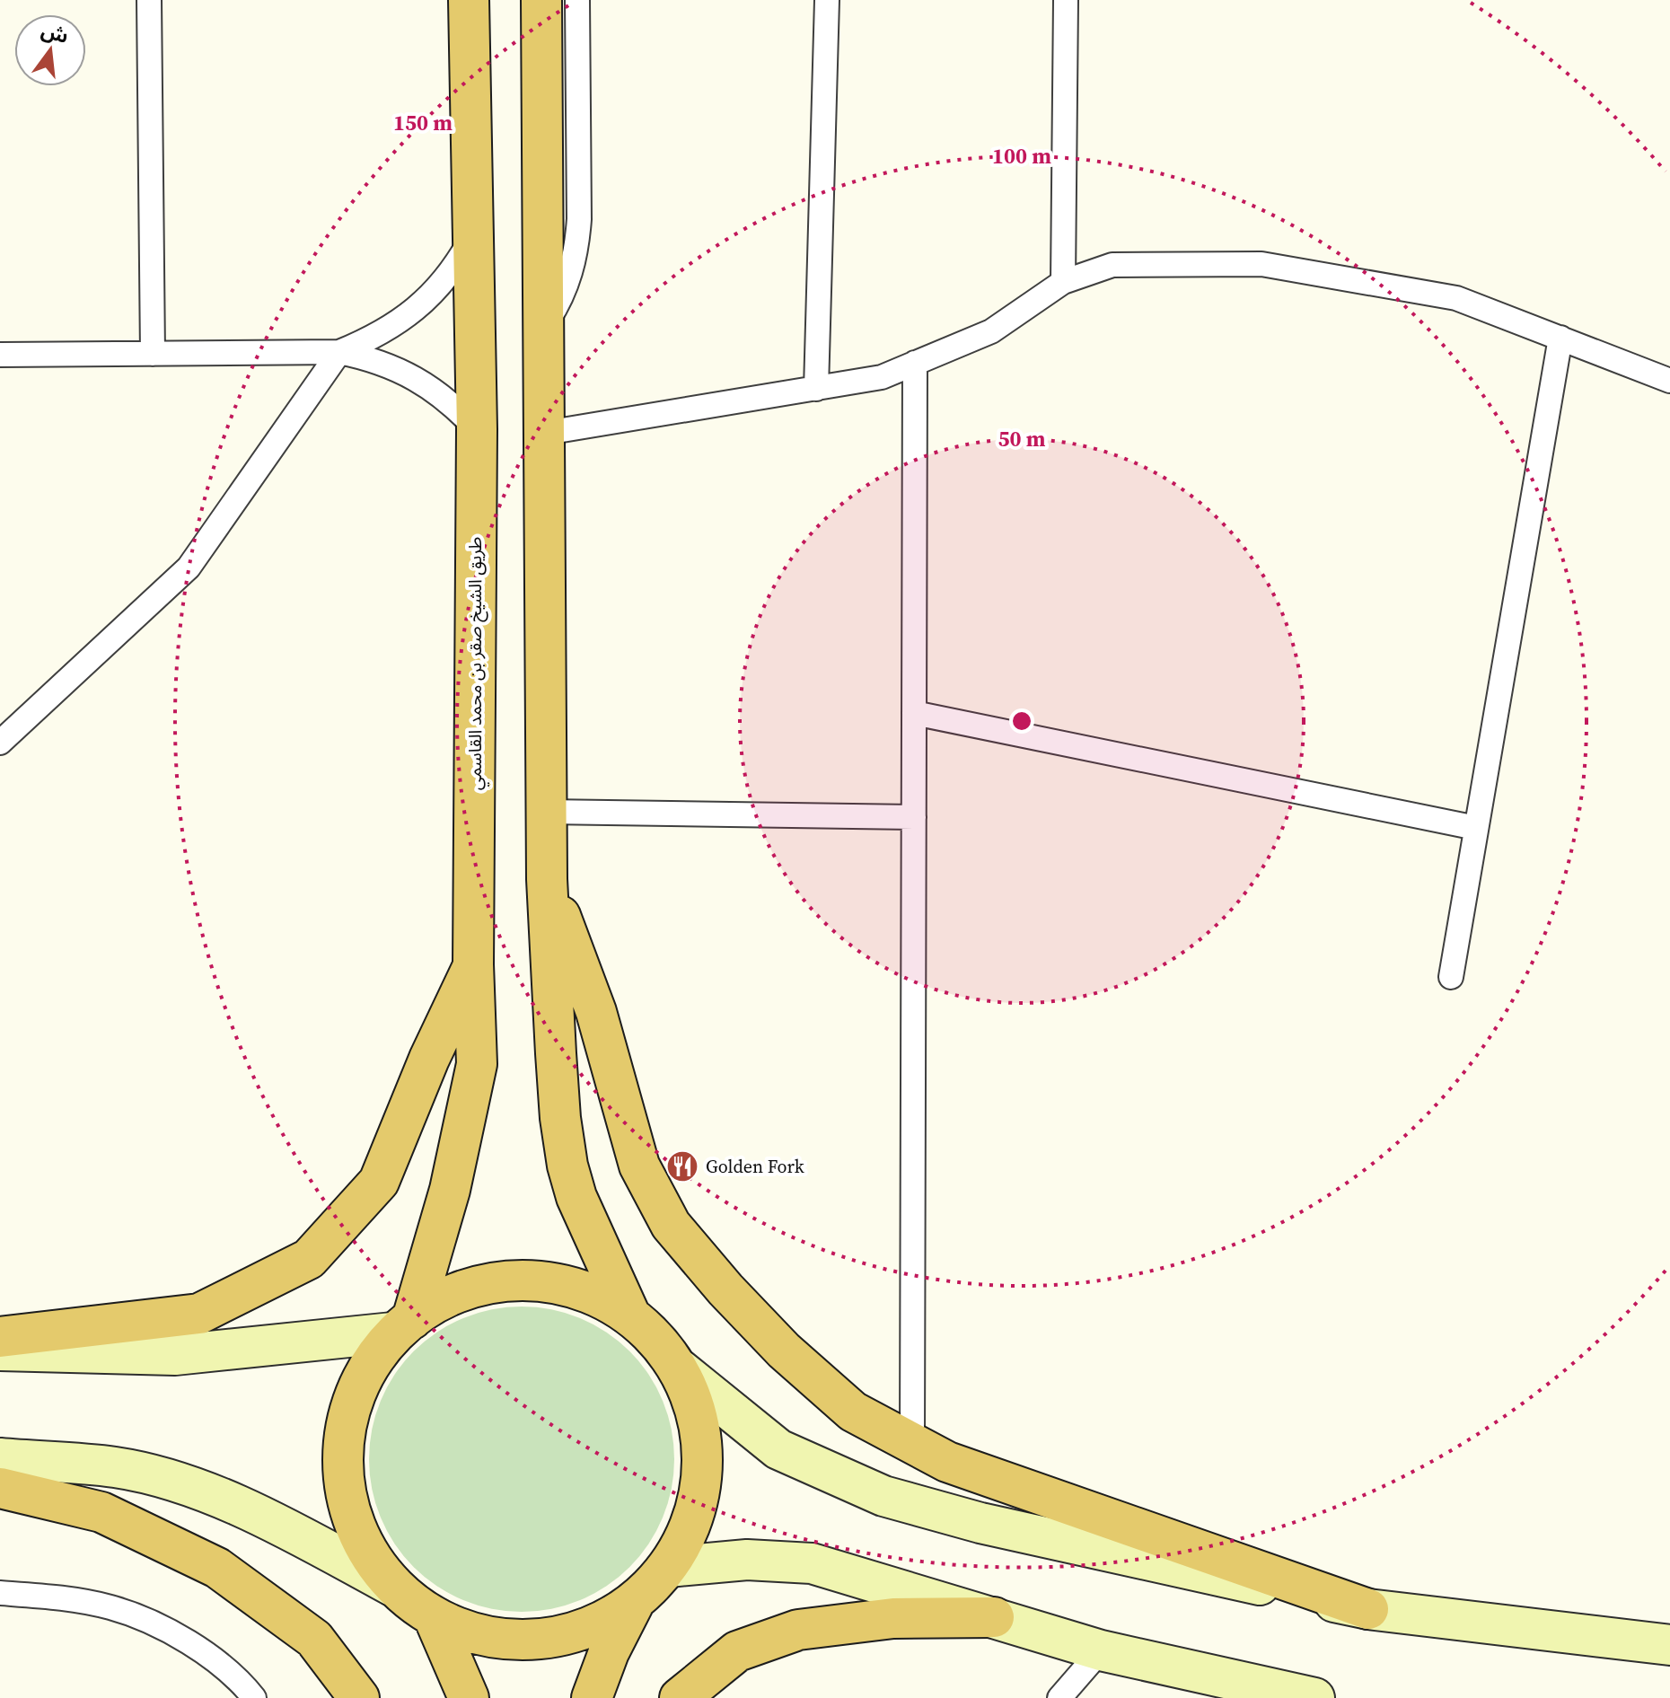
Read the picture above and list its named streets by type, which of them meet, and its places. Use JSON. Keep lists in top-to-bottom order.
{
  "streets": {
    "highway": ["طريق الشيخ صقر بن محمد القاسمي"]
  },
  "places": {
    "restaurant": ["Golden Fork"]
  },
  "north": "top",
  "rings": ["150 m", "100 m", "50 m"]
}
